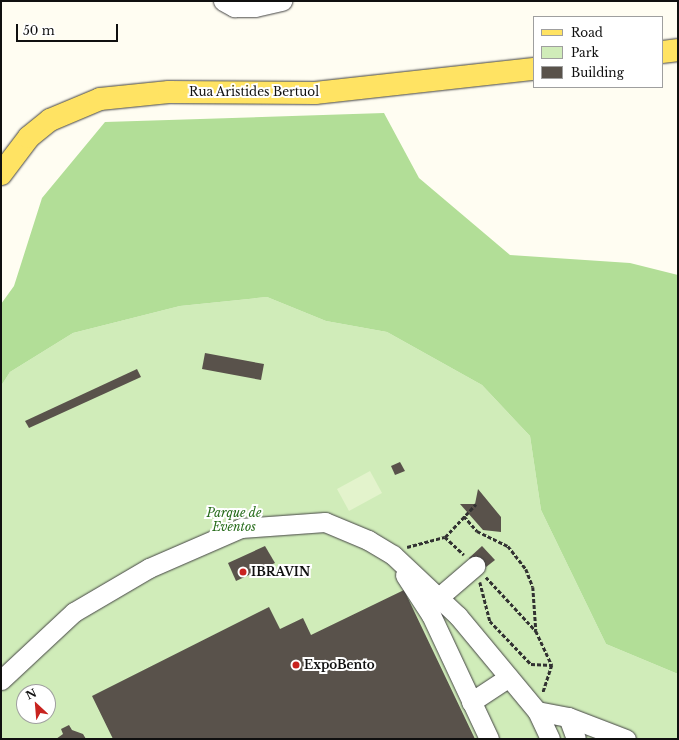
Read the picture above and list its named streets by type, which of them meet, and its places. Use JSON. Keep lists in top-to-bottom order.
{
  "streets": {
    "main road": ["Rua Aristides Bertuol"]
  },
  "parks": ["Parque de Eventos"],
  "places": ["IBRAVIN", "ExpoBento"],
  "legend": ["Road", "Park", "Building"],
  "scale_bar": "50 m",
  "north": "top left"
}
